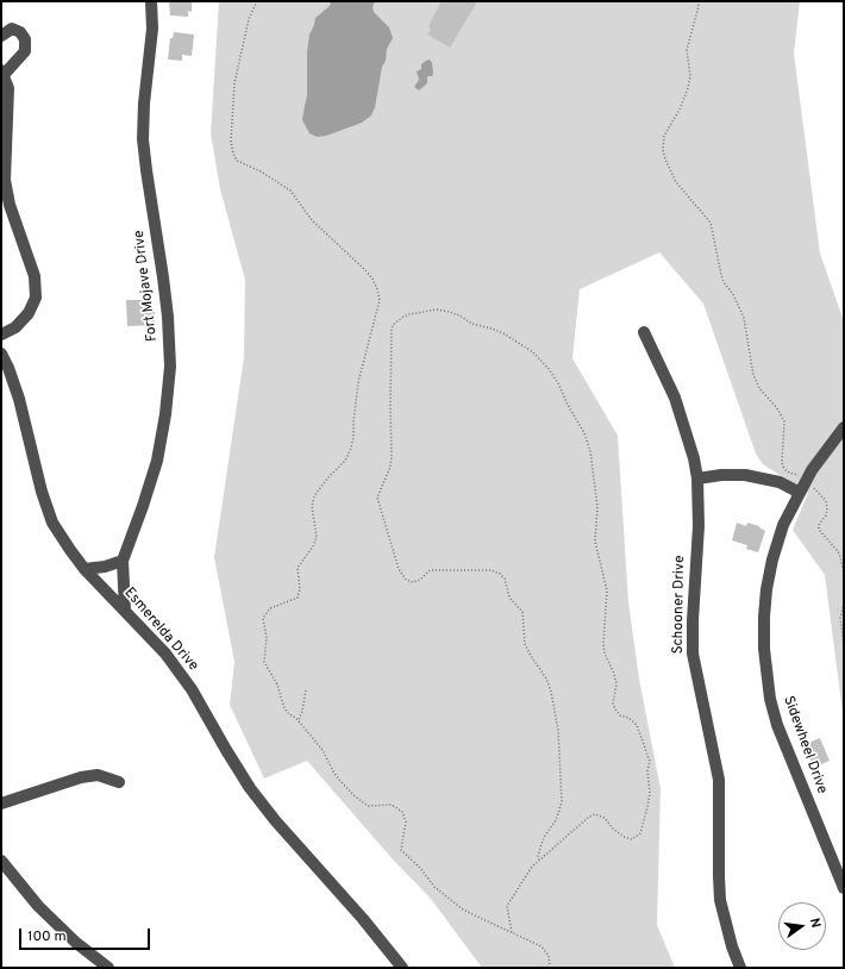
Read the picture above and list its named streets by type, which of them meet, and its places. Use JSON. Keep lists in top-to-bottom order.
{
  "streets": {
    "street": [
      "Fort Mojave Drive",
      "Schooner Drive",
      "Esmerelda Drive",
      "Sidewheel Drive"
    ]
  },
  "scale_bar": "100 m",
  "north": "right"
}
